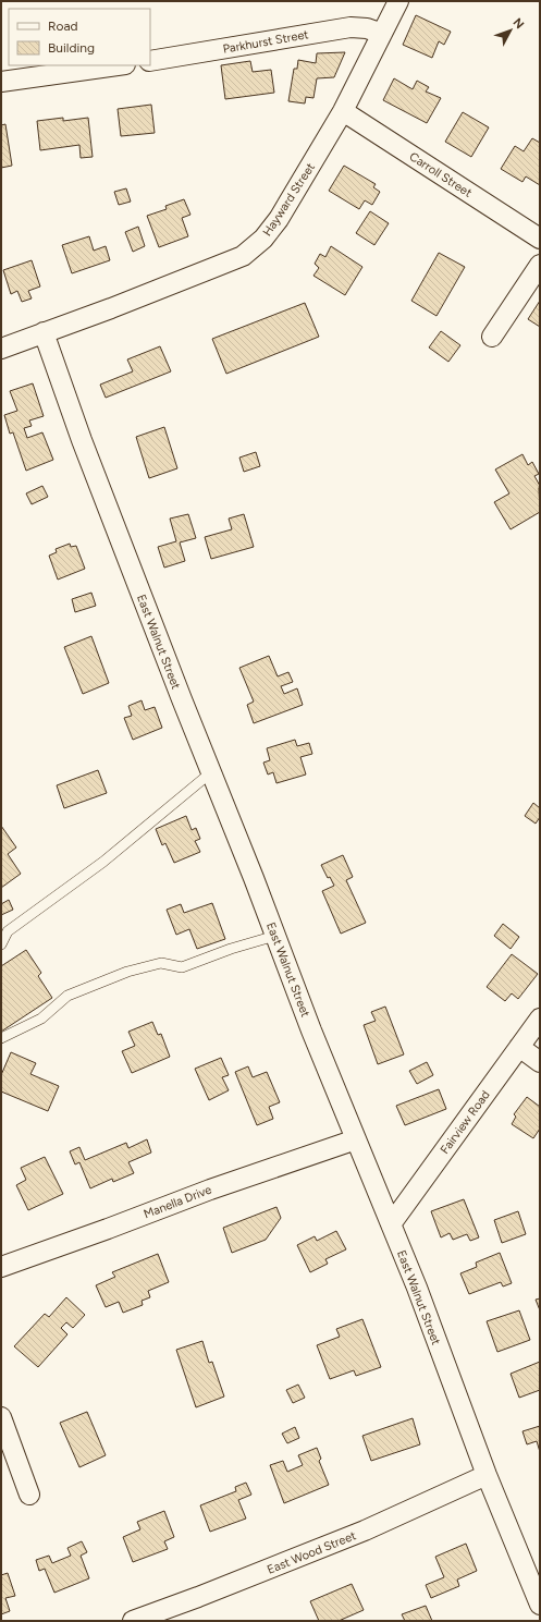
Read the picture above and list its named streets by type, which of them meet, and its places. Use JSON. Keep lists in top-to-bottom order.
{
  "streets": {
    "street": [
      "Parkhurst Street",
      "Carroll Street",
      "Hayward Street",
      "East Walnut Street",
      "Fairview Road",
      "Manella Drive",
      "East Wood Street"
    ]
  },
  "crossings": [
    ["Parkhurst Street", "Hayward Street"],
    ["Carroll Street", "Hayward Street"],
    ["Hayward Street", "East Walnut Street"],
    ["East Walnut Street", "Fairview Road"],
    ["East Walnut Street", "Manella Drive"],
    ["East Walnut Street", "East Wood Street"]
  ],
  "legend": ["Road", "Building"],
  "north": "top right"
}
